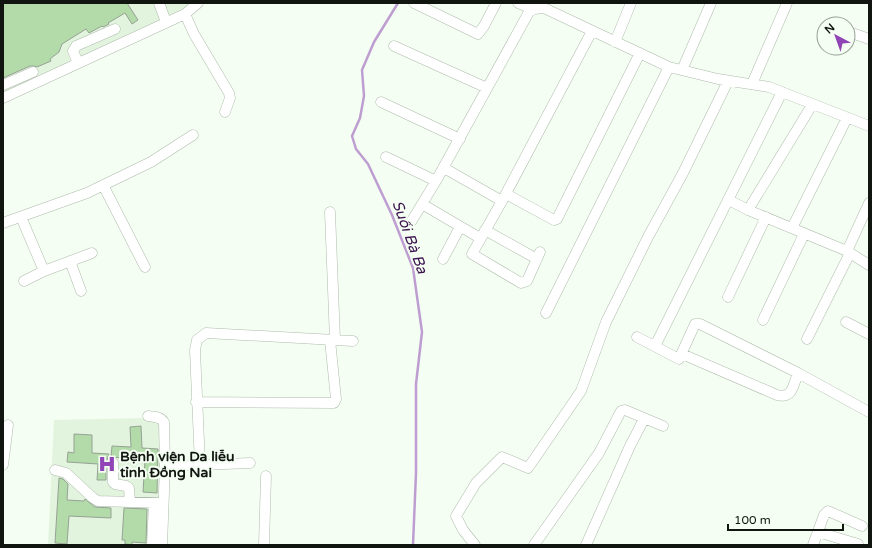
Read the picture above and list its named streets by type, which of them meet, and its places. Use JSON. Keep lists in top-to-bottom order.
{
  "water": ["Suối Bà Ba"],
  "places": {
    "hospital": ["Bệnh viện Da liễu tỉnh Đồng Nai"]
  },
  "scale_bar": "100 m",
  "north": "top left"
}
